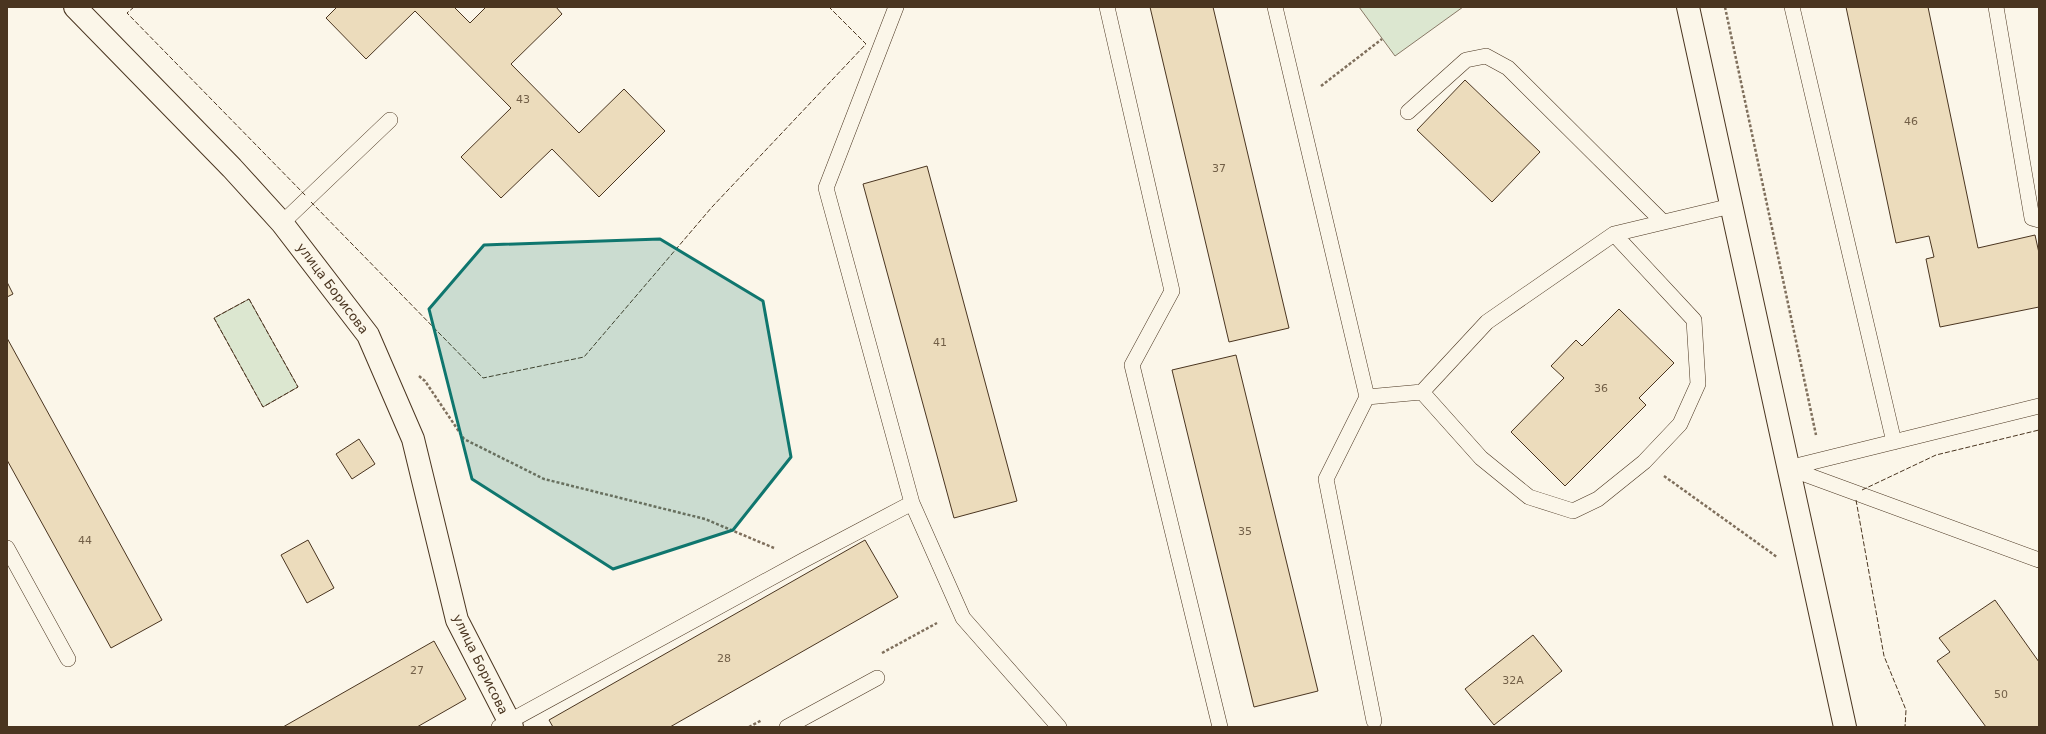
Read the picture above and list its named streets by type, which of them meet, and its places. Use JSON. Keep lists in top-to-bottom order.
{
  "streets": {
    "street": ["улица Борисова"]
  },
  "house_numbers": [
    "43",
    "46",
    "37",
    "41",
    "36",
    "35",
    "44",
    "28",
    "27",
    "32А",
    "50"
  ]
}
